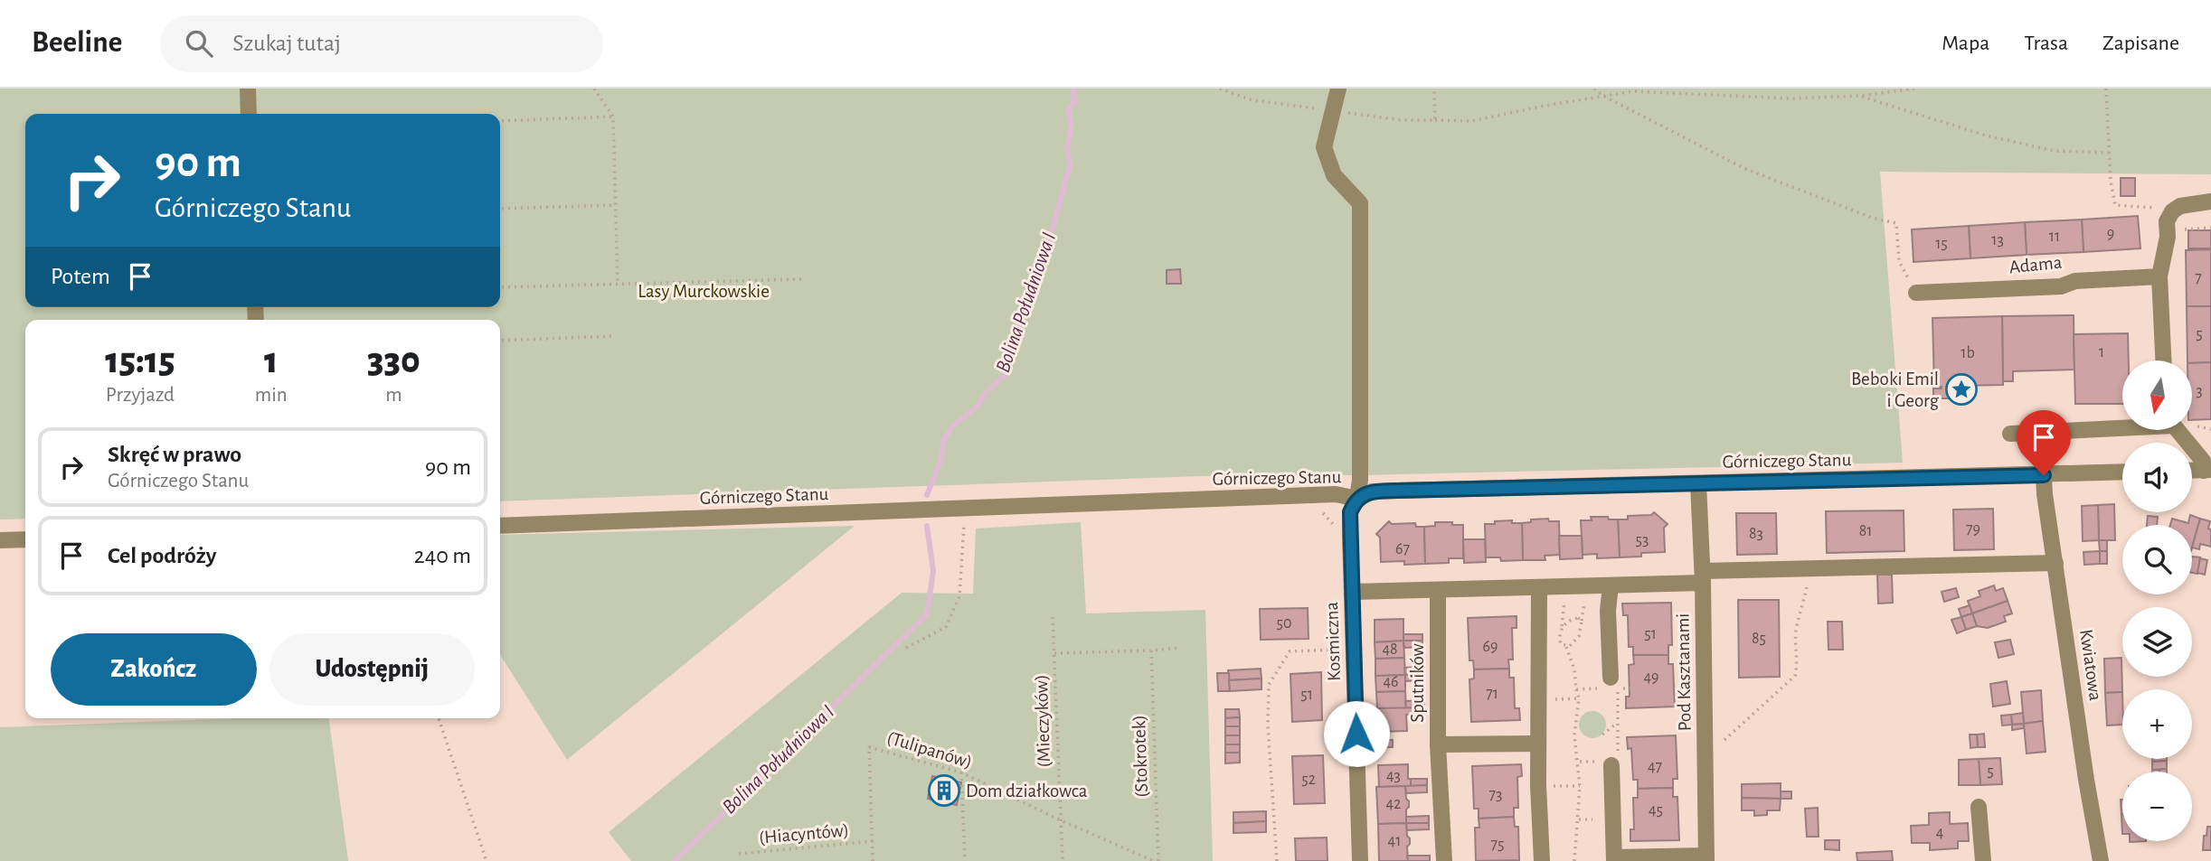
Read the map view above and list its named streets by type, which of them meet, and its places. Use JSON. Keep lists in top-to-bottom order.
{
  "streets": {
    "street": [
      "Adama",
      "Górniczego Stanu",
      "Kosmiczna",
      "Kwiatowa",
      "Pod Kasztanami",
      "Sputników"
    ],
    "path": [
      "(Mieczyków)",
      "(Tulipanów)",
      "(Stokrotek)",
      "(Hiacyntów)"
    ]
  },
  "crossings": [
    ["Górniczego Stanu", "Kosmiczna"],
    ["Górniczego Stanu", "Kwiatowa"],
    ["Górniczego Stanu", "Pod Kasztanami"],
    ["(Mieczyków)", "(Tulipanów)"],
    ["(Tulipanów)", "(Stokrotek)"],
    ["(Tulipanów)", "(Hiacyntów)"]
  ],
  "water": ["Bolina Południowa I"],
  "parks": ["Lasy Murckowskie"],
  "places": {
    "place": ["Beboki Emil i Georg"],
    "building": ["Dom działkowca"]
  },
  "house_numbers": [
    "9",
    "11",
    "13",
    "15",
    "7",
    "5",
    "1",
    "1b",
    "3",
    "79",
    "81",
    "83",
    "53",
    "67",
    "50",
    "51",
    "85",
    "69",
    "48",
    "49",
    "46",
    "71",
    "51",
    "47",
    "5",
    "43",
    "52",
    "73",
    "42",
    "45",
    "4",
    "41",
    "75"
  ],
  "north": "bottom",
  "page": {
    "header": "Beeline",
    "search": "Szukaj tutaj",
    "nav": ["Mapa", "Trasa", "Zapisane"],
    "turn": ["90 m", "Górniczego Stanu"],
    "then": "Potem",
    "eta": [
      "15:15",
      "Przyjazd",
      "1",
      "min",
      "330",
      "m"
    ],
    "map_buttons": ["+", "−"],
    "list": [
      {
        "name": "Skręć w prawo",
        "note": "Górniczego Stanu",
        "value": "90 m"
      },
      {
        "name": "Cel podróży",
        "value": "240 m"
      }
    ],
    "buttons": ["Zakończ", "Udostępnij"]
  }
}
